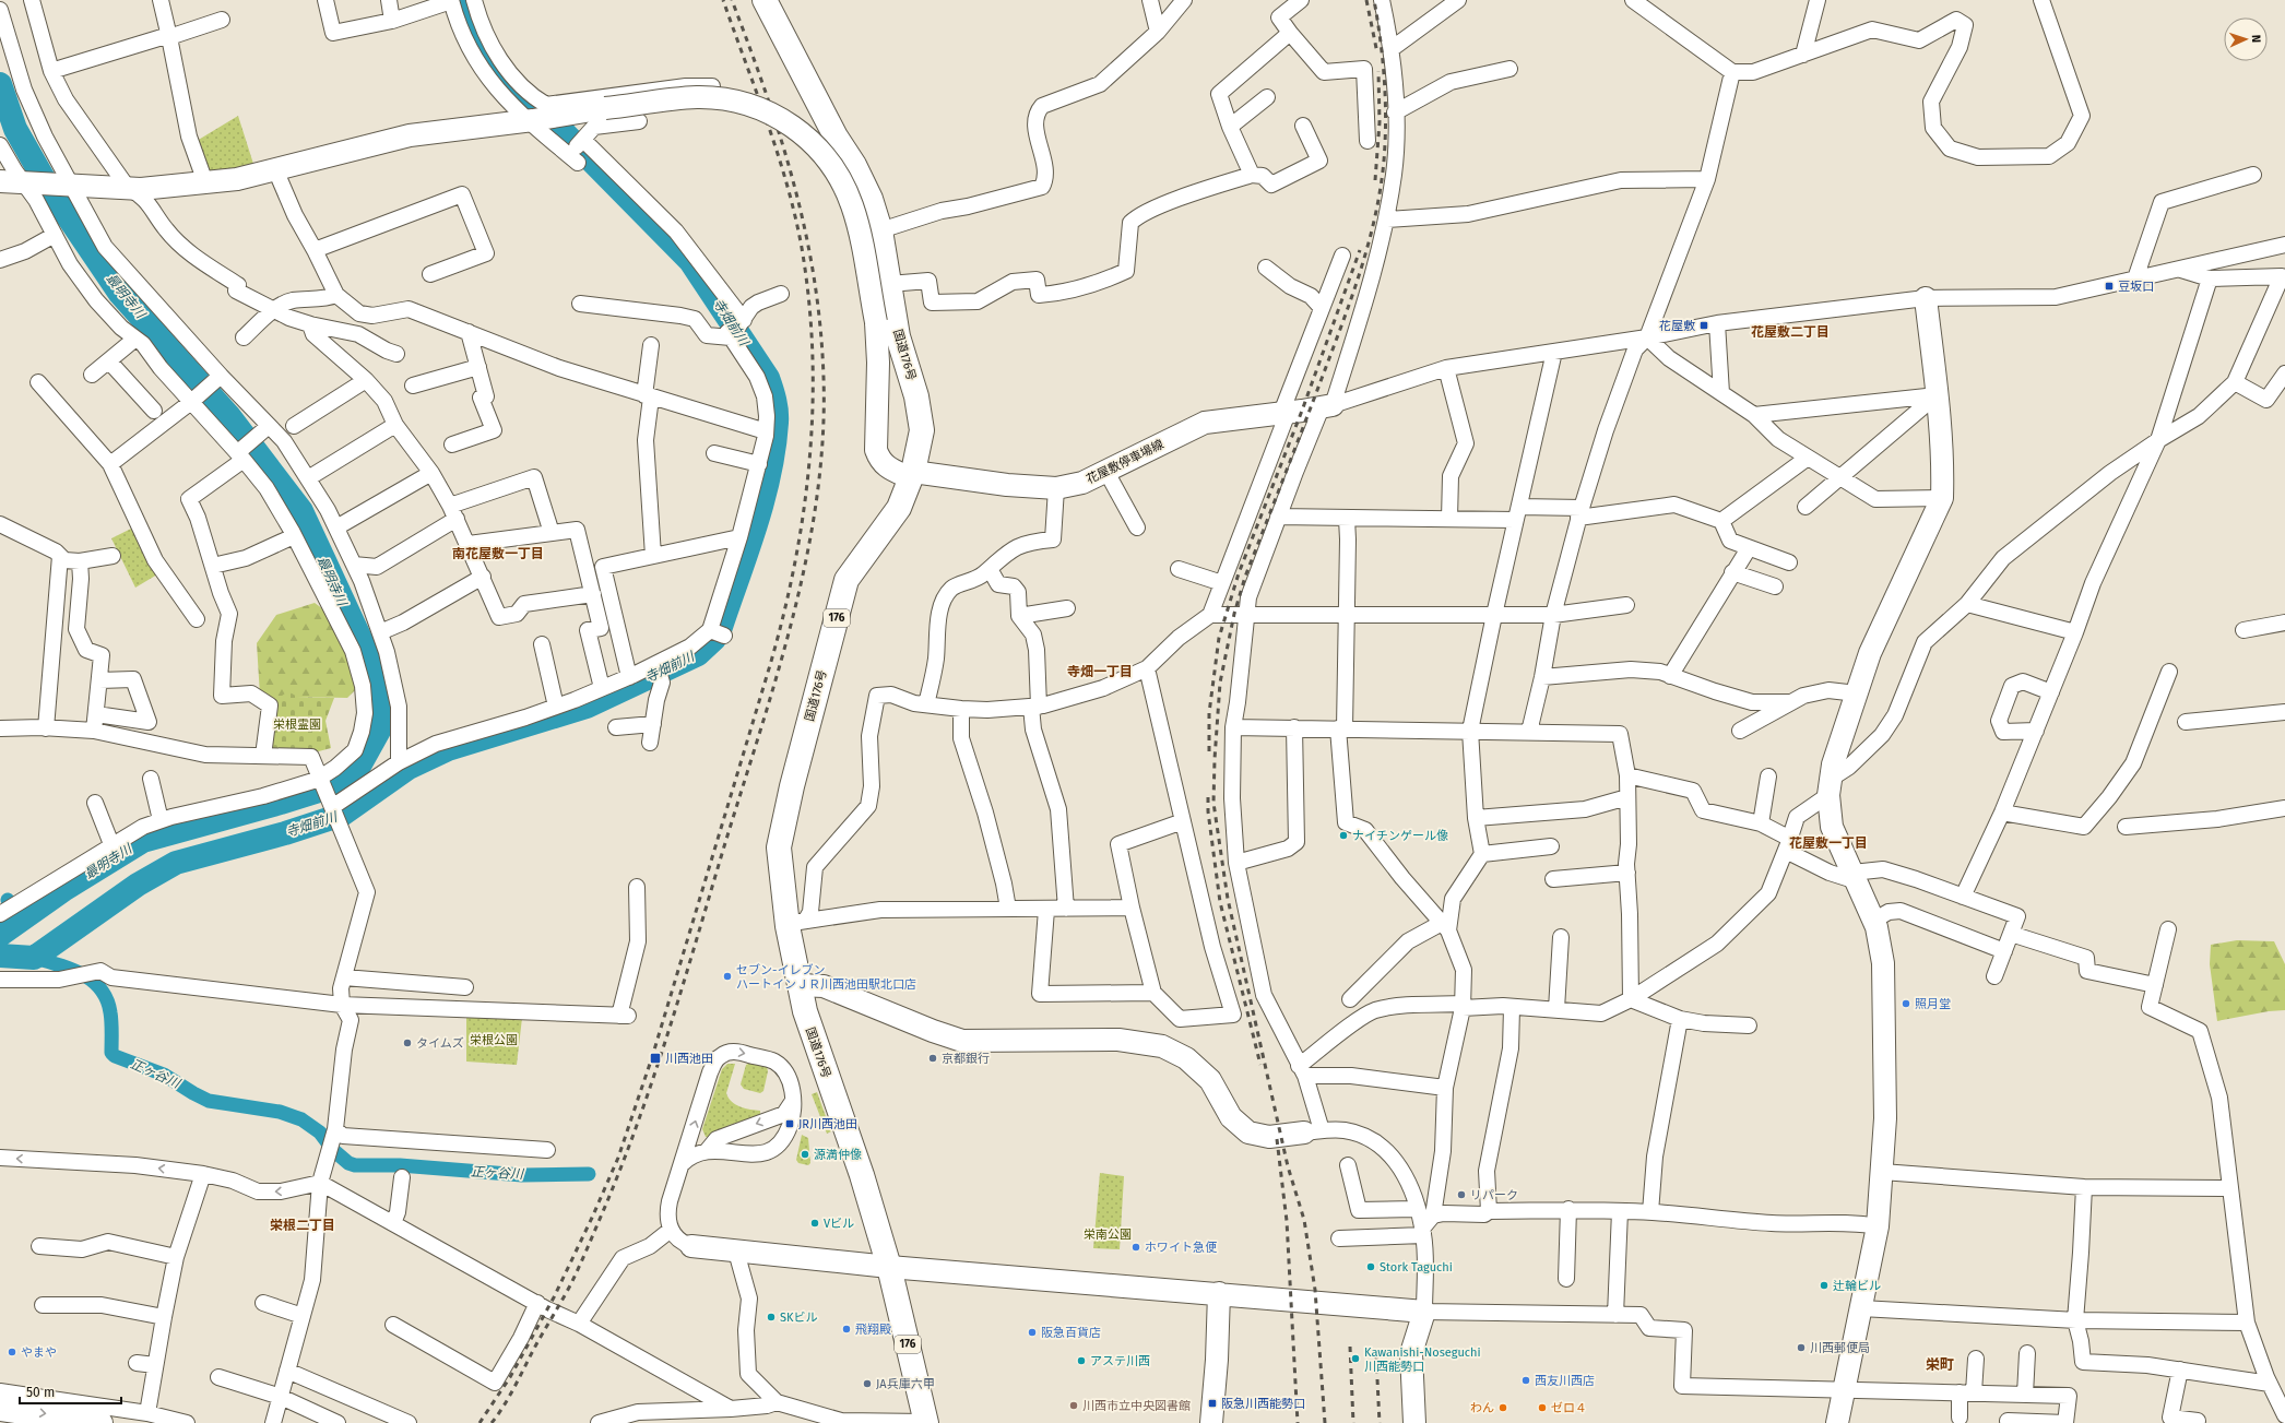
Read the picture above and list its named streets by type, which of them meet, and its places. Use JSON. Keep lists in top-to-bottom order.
{
  "streets": {
    "main road": ["国道176号", "176"],
    "street": ["花屋敷停車場線"]
  },
  "crossings": [
    ["国道176号", "花屋敷停車場線"]
  ],
  "districts": [
    "花屋敷二丁目",
    "南花屋敷一丁目",
    "寺畑一丁目",
    "花屋敷一丁目",
    "栄根二丁目",
    "栄町"
  ],
  "water": ["最明寺川", "寺畑前川", "正ヶ谷川"],
  "parks": ["栄根霊園", "栄根公園", "栄南公園"],
  "places": {
    "transit": [
      "豆坂口",
      "花屋敷",
      "川西池田",
      "JR川西池田",
      "阪急川西能勢口"
    ],
    "other": [
      "ナイチンゲール像",
      "セブン-イレブン ハートインＪＲ川西池田駅北口店",
      "照月堂",
      "タイムズ",
      "京都銀行",
      "源満仲像",
      "リパーク",
      "Vビル",
      "ホワイト急便",
      "Stork Taguchi",
      "辻輪ビル",
      "SKビル",
      "飛翔殿",
      "阪急百貨店",
      "川西郵便局",
      "やまや",
      "Kawanishi-Noseguchi 川西能勢口",
      "アステ川西",
      "西友川西店",
      "JA兵庫六甲",
      "川西市立中央図書館",
      "わん",
      "ゼロ４"
    ]
  },
  "scale_bar": "50 m",
  "north": "right"
}
